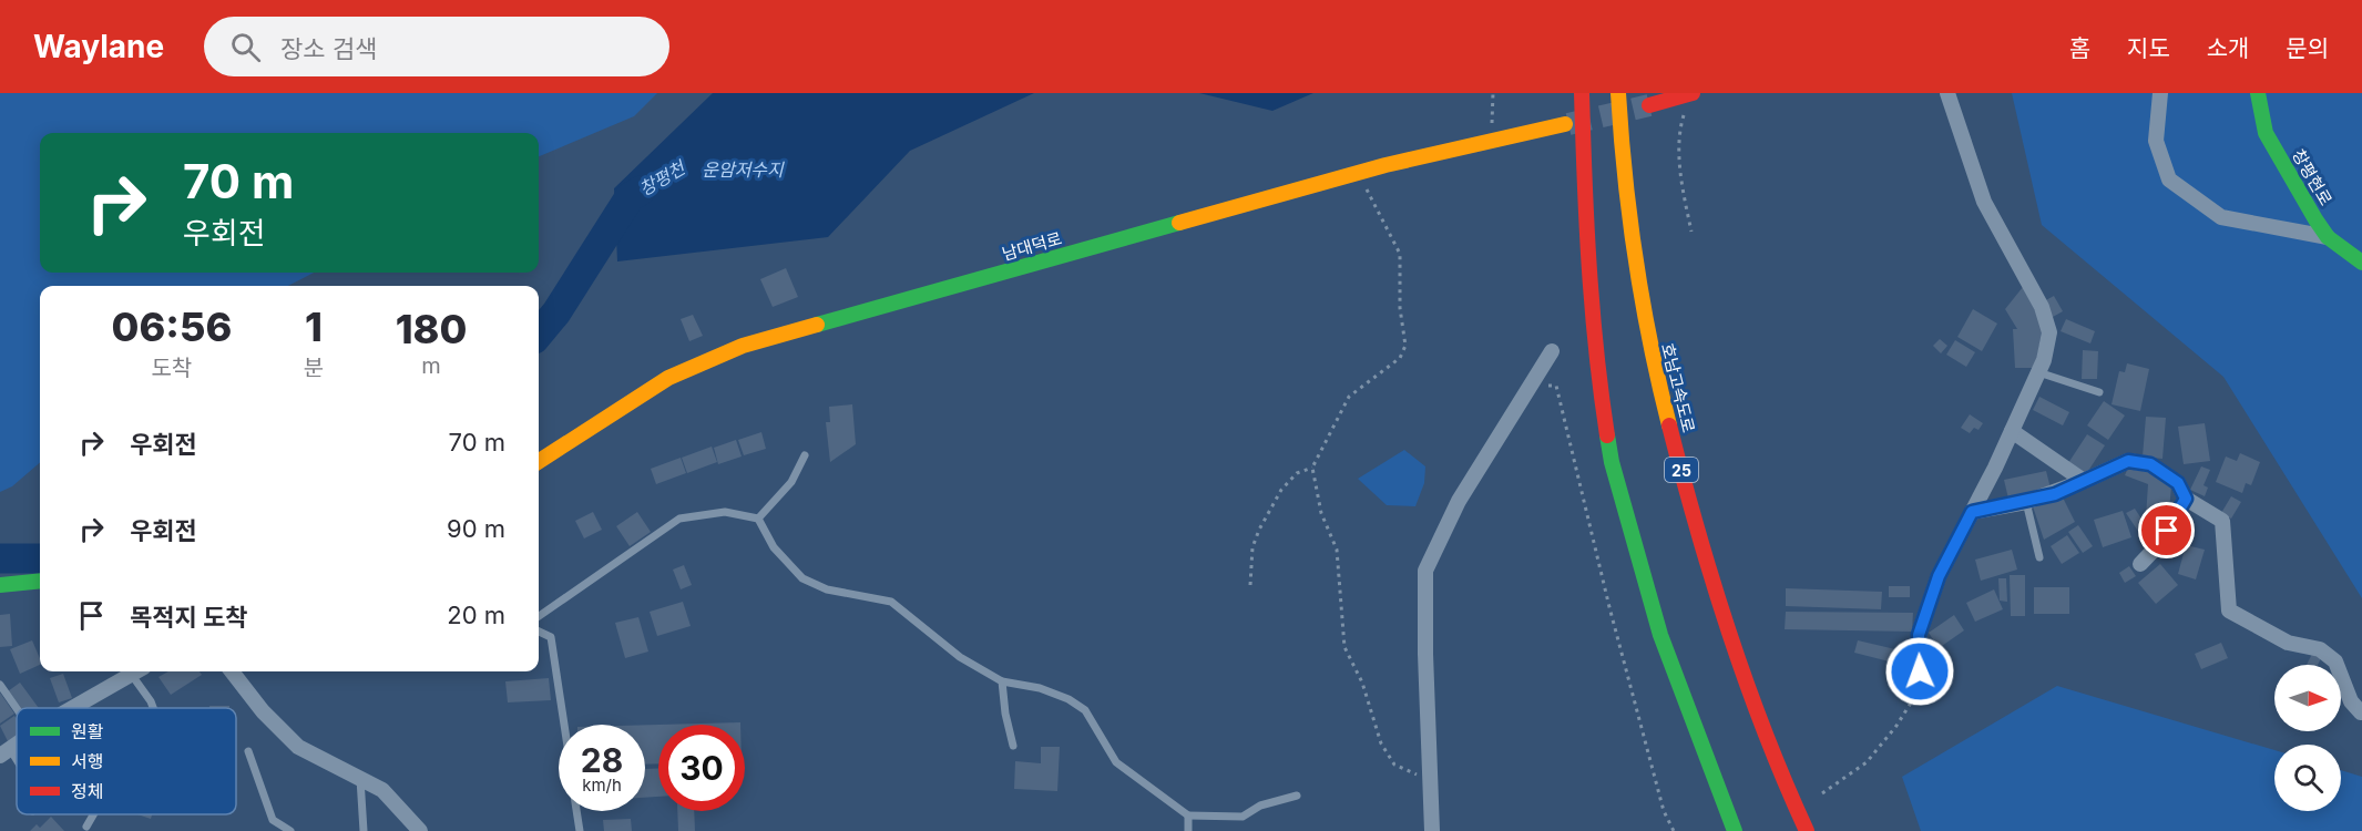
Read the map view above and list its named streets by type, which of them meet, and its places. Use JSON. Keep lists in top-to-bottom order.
{
  "streets": {
    "main road": [
      "창평현로",
      "남대덕로",
      "호남고속도로",
      "25"
    ]
  },
  "water": ["운암저수지", "창평천"],
  "legend": ["원활", "서행", "정체"],
  "north": "right",
  "page": {
    "header": "Waylane",
    "search": "장소 검색",
    "nav": [
      "홈",
      "지도",
      "소개",
      "문의"
    ],
    "turn": ["70 m", "우회전"],
    "eta": [
      "06:56",
      "도착",
      "1",
      "분",
      "180",
      "m"
    ],
    "list": [
      {
        "name": "우회전",
        "value": "70 m"
      },
      {
        "name": "우회전",
        "value": "90 m"
      },
      {
        "name": "목적지 도착",
        "value": "20 m"
      }
    ],
    "speed": "28 km/h",
    "limit": "30"
  }
}
